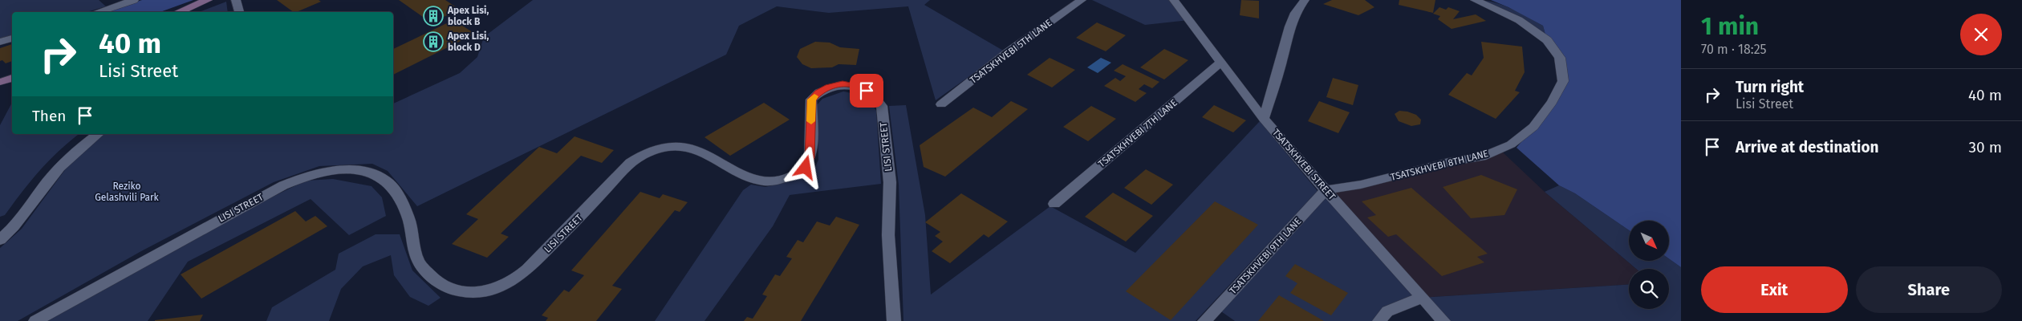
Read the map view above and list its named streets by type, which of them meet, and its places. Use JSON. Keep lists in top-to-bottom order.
{
  "streets": {
    "street": [
      "TSATSKHVEBI 5TH LANE",
      "TSATSKHVEBI 7TH LANE",
      "LISI STREET",
      "TSATSKHVEBI STREET",
      "TSATSKHVEBI 8TH LANE",
      "TSATSKHVEBI 9TH LANE"
    ]
  },
  "crossings": [
    ["TSATSKHVEBI 7TH LANE", "TSATSKHVEBI STREET"],
    ["TSATSKHVEBI STREET", "TSATSKHVEBI 8TH LANE"],
    ["TSATSKHVEBI STREET", "TSATSKHVEBI 9TH LANE"],
    ["TSATSKHVEBI 8TH LANE", "TSATSKHVEBI 9TH LANE"]
  ],
  "parks": ["Reziko Gelashvili Park"],
  "places": {
    "building": ["Apex Lisi, block B", "Apex Lisi, block D"]
  },
  "north": "bottom right",
  "page": {
    "heading": ["1 min", "70 m · 18:25"],
    "turn": ["40 m", "Lisi Street"],
    "list": [
      {
        "name": "Turn right",
        "note": "Lisi Street",
        "value": "40 m"
      },
      {
        "name": "Arrive at destination",
        "value": "30 m"
      }
    ],
    "then": "Then",
    "buttons": ["Exit", "Share"]
  }
}
